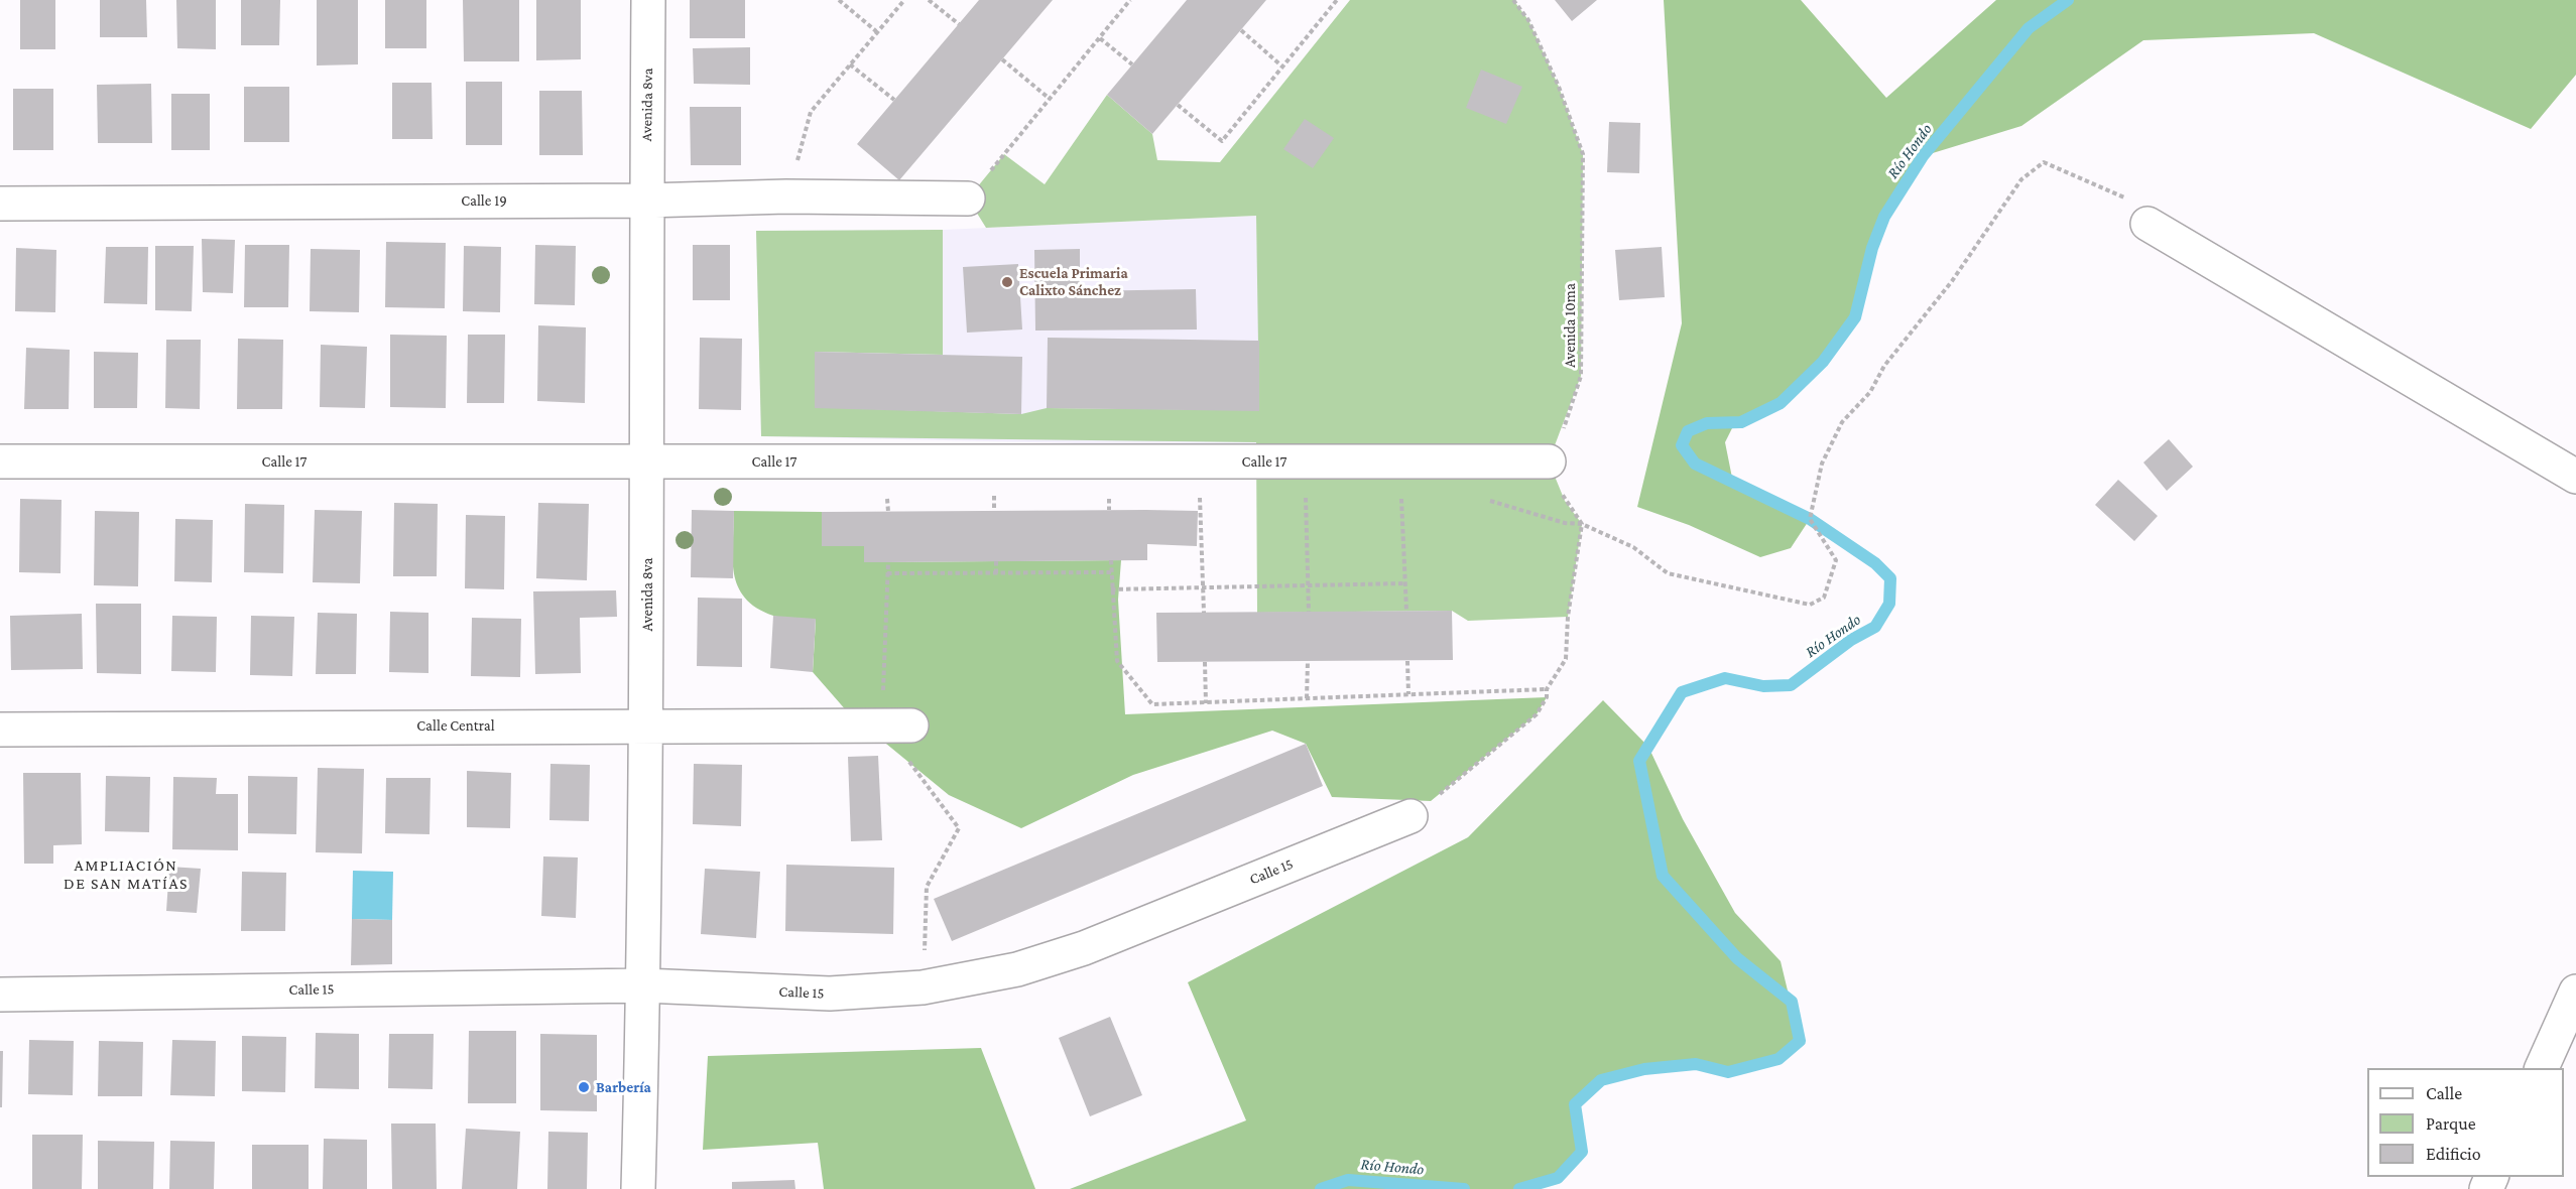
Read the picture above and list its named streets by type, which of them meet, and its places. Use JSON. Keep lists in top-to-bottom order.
{
  "streets": {
    "street": [
      "Avenida 8va",
      "Calle 19",
      "Calle 17",
      "Calle Central",
      "Calle 15"
    ],
    "path": ["Avenida 10ma"]
  },
  "crossings": [
    ["Avenida 8va", "Calle 19"],
    ["Avenida 8va", "Calle 17"],
    ["Avenida 8va", "Calle Central"],
    ["Avenida 8va", "Calle 15"],
    ["Avenida 10ma", "Calle 17"]
  ],
  "districts": ["AMPLIACIÓN DE SAN MATÍAS"],
  "water": ["Río Hondo"],
  "places": ["Escuela Primaria Calixto Sánchez", "Barbería"],
  "legend": ["Calle", "Parque", "Edificio"]
}
